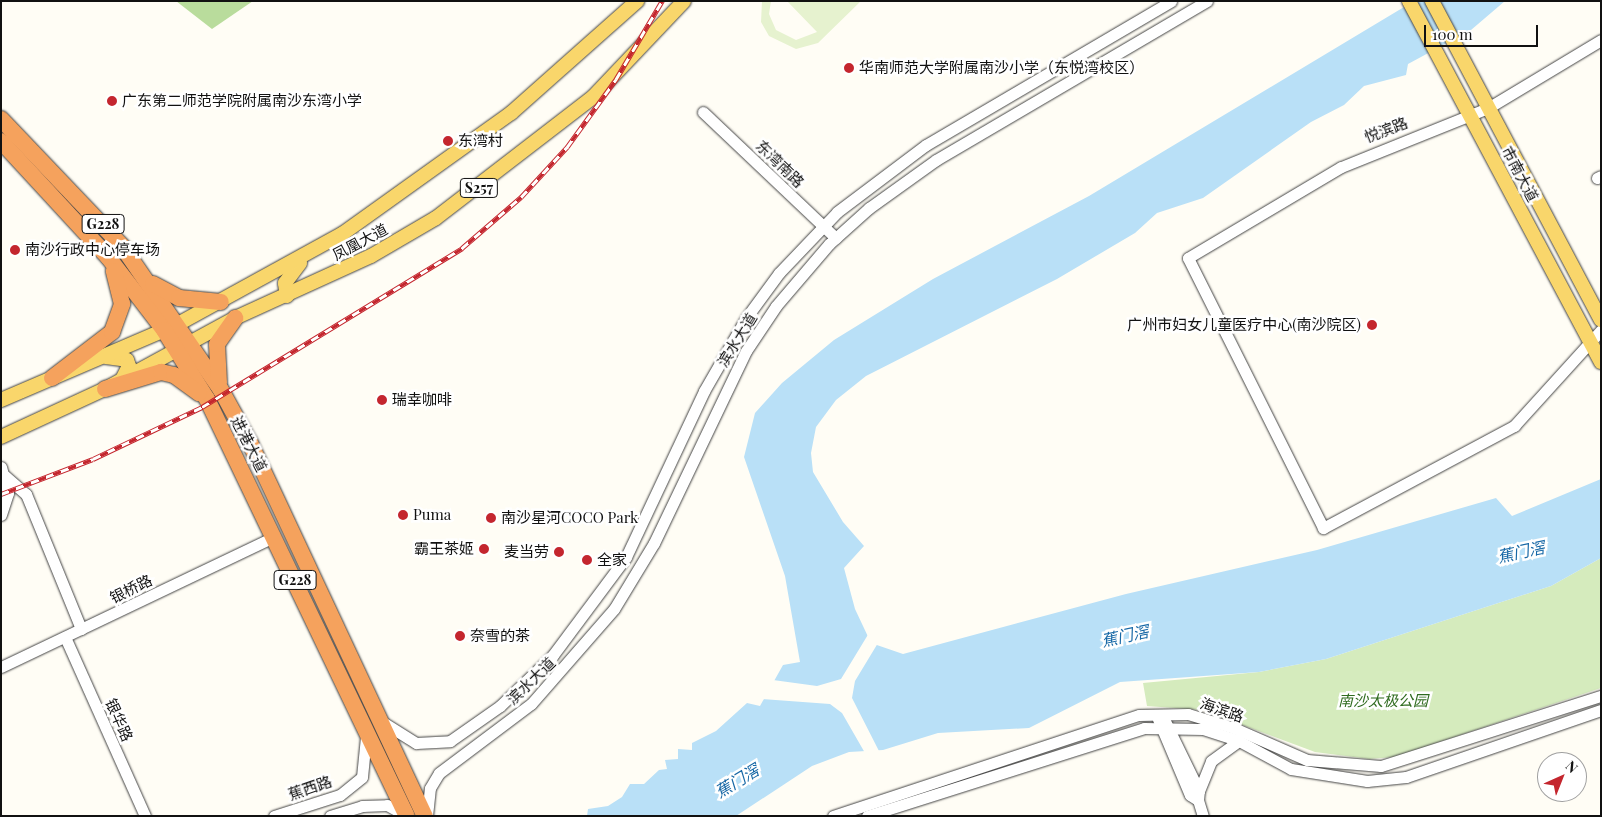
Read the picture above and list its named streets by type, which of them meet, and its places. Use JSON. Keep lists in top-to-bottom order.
{
  "streets": {
    "highway": ["G228", "进港大道"],
    "main road": ["市南大道", "S257", "凤凰大道"],
    "street": [
      "悦滨路",
      "东湾南路",
      "滨水大道",
      "银桥路",
      "海滨路",
      "银华路",
      "蕉西路"
    ]
  },
  "crossings": [
    ["悦滨路", "市南大道"],
    ["东湾南路", "滨水大道"],
    ["凤凰大道", "进港大道"],
    ["滨水大道", "进港大道"],
    ["进港大道", "银桥路"],
    ["进港大道", "蕉西路"],
    ["银桥路", "银华路"]
  ],
  "water": ["蕉门滘"],
  "parks": ["南沙太极公园"],
  "places": [
    "华南师范大学附属南沙小学（东悦湾校区）",
    "广东第二师范学院附属南沙东湾小学",
    "东湾村",
    "南沙行政中心停车场",
    "广州市妇女儿童医疗中心(南沙院区)",
    "瑞幸咖啡",
    "Puma",
    "南沙星河COCO Park",
    "霸王茶姬",
    "麦当劳",
    "全家",
    "奈雪的茶"
  ],
  "scale_bar": "100 m",
  "north": "top right"
}
